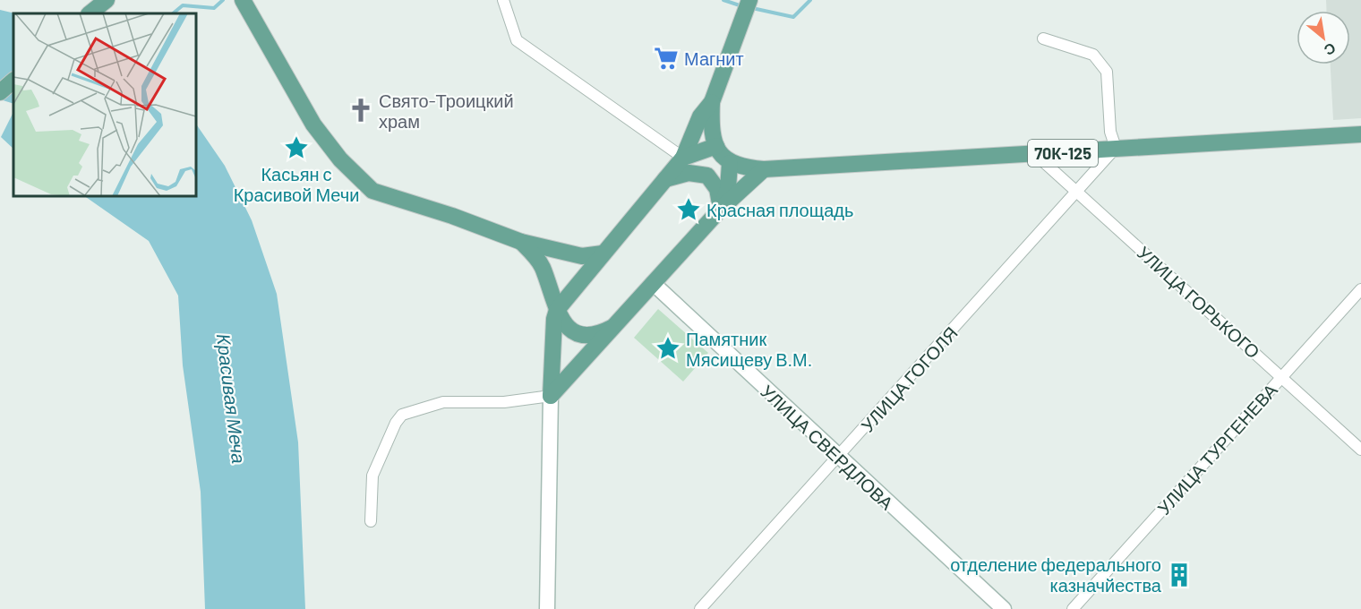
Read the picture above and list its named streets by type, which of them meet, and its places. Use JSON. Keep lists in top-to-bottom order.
{
  "streets": {
    "main road": ["70К-125", "УЛИЦА СВЕРДЛОВА"],
    "street": ["УЛИЦА ГОРЬКОГО", "УЛИЦА ГОГОЛЯ", "УЛИЦА ТУРГЕНЕВА"]
  },
  "crossings": [
    ["70К-125", "УЛИЦА ГОРЬКОГО"],
    ["70К-125", "УЛИЦА ГОГОЛЯ"],
    ["УЛИЦА ГОРЬКОГО", "УЛИЦА ГОГОЛЯ"],
    ["УЛИЦА ГОРЬКОГО", "УЛИЦА ТУРГЕНЕВА"],
    ["УЛИЦА ГОГОЛЯ", "УЛИЦА СВЕРДЛОВА"]
  ],
  "water": ["Красивая Меча"],
  "places": {
    "supermarket": ["Магнит"],
    "church": ["Свято-Троицкий храм"],
    "place": ["Касьян с Красивой Мечи", "Красная площадь", "Памятник Мясищеву В.М."],
    "building": ["отделение федерального казначйества"]
  },
  "north": "bottom right"
}
